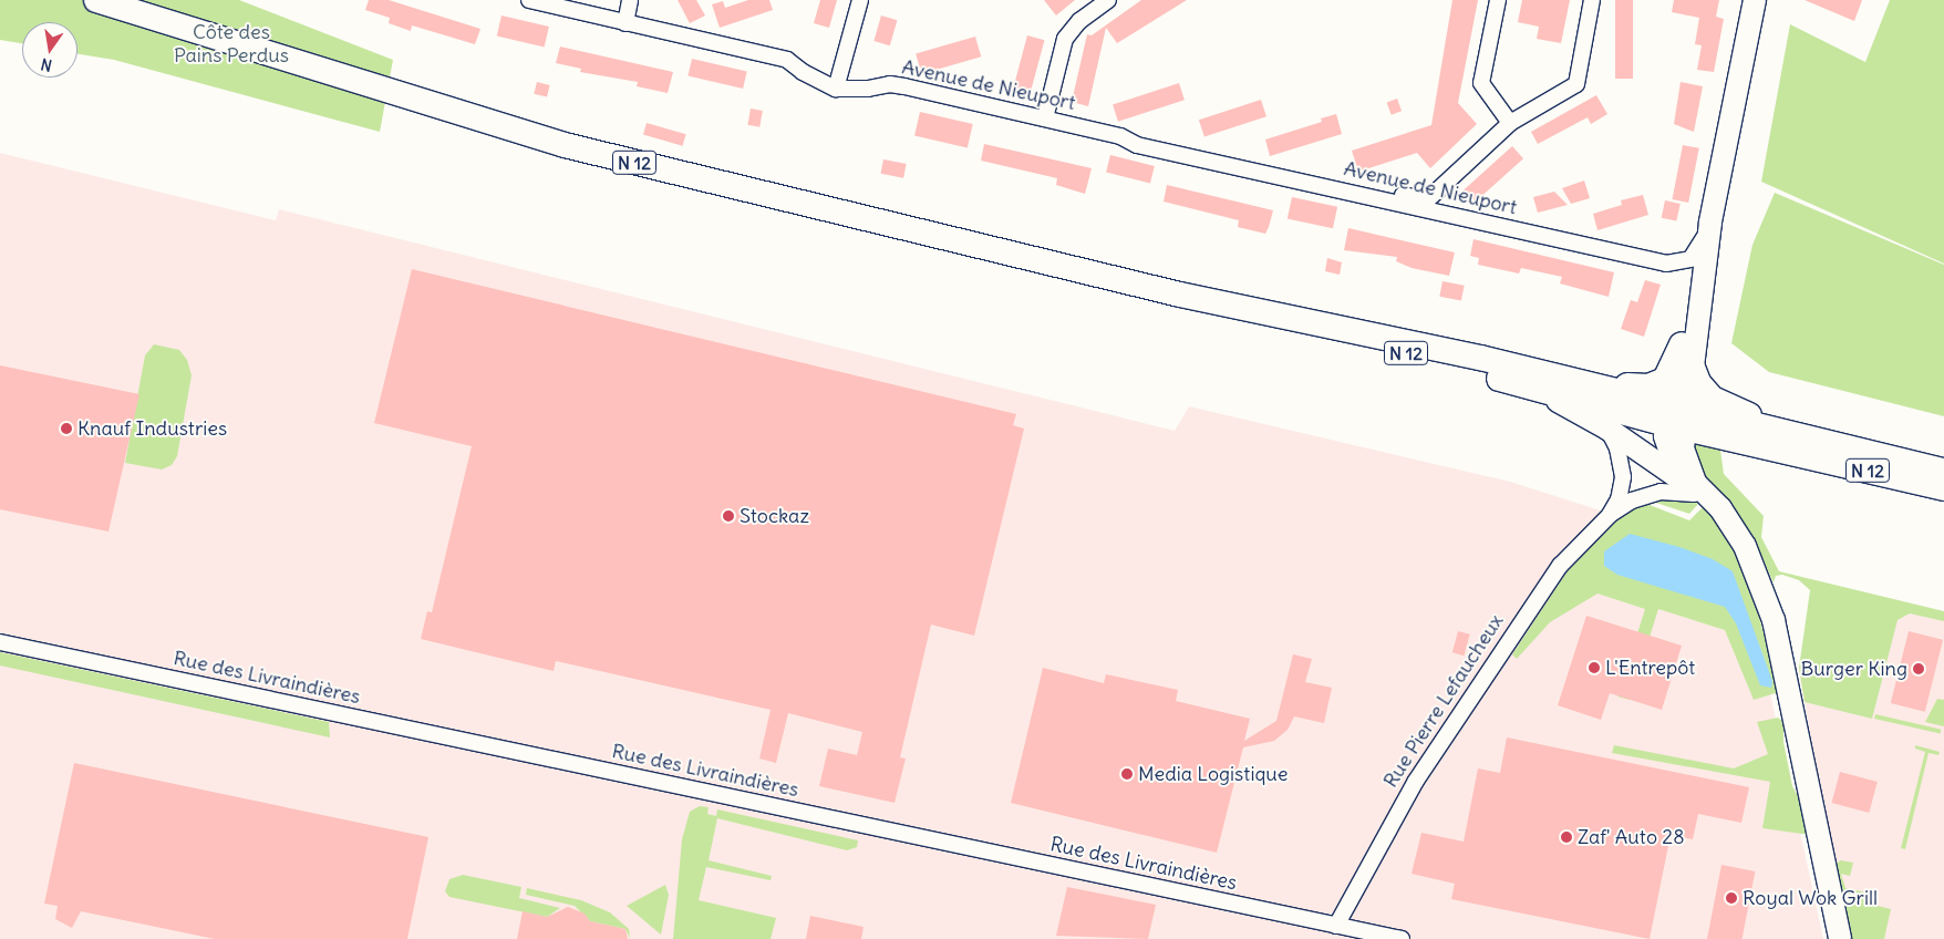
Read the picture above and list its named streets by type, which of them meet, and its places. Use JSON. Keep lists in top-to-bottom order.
{
  "streets": {
    "main road": ["N 12"],
    "street": ["Avenue de Nieuport", "Rue des Livraindières", "Rue Pierre Lefaucheux"]
  },
  "crossings": [
    ["Rue des Livraindières", "Rue Pierre Lefaucheux"]
  ],
  "parks": ["Côte des Pains Perdus"],
  "places": [
    "Knauf Industries",
    "Stockaz",
    "L'Entrepôt",
    "Burger King",
    "Media Logistique",
    "Zaf' Auto 28",
    "Royal Wok Grill"
  ],
  "north": "bottom"
}
